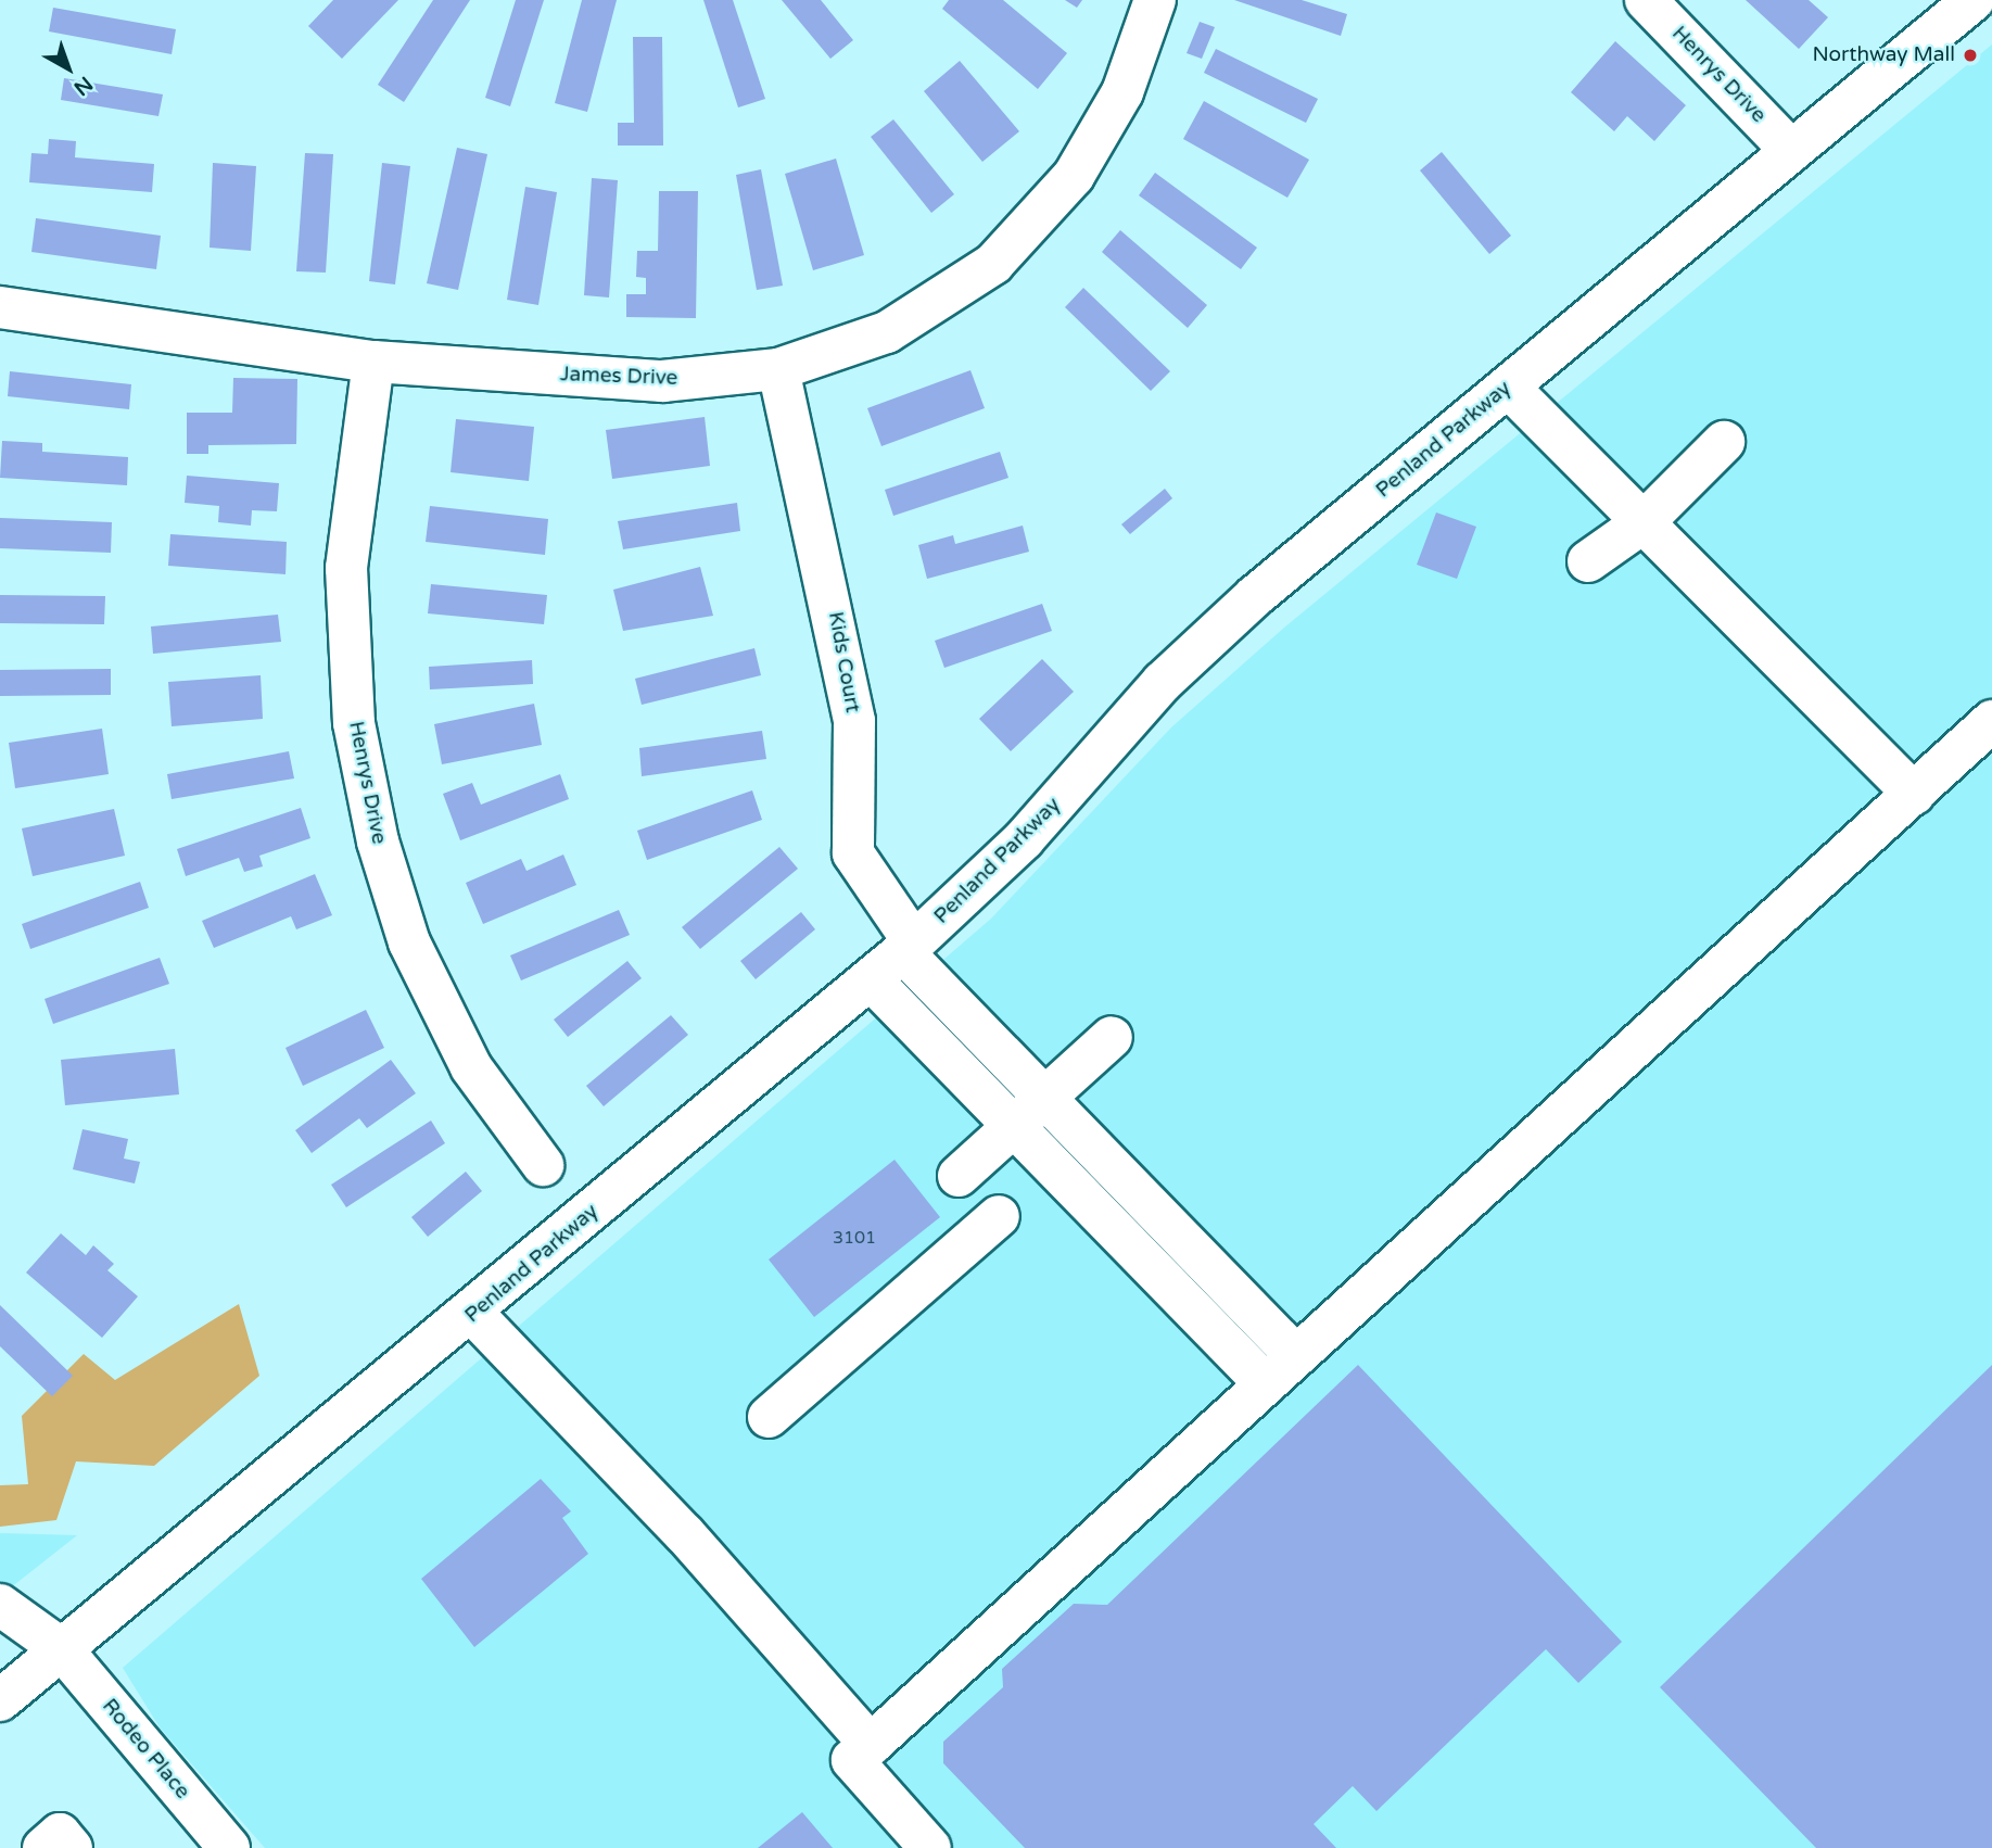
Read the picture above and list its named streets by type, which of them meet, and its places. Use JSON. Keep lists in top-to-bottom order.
{
  "streets": {
    "street": [
      "Henrys Drive",
      "James Drive",
      "Penland Parkway",
      "Kids Court",
      "Rodeo Place"
    ]
  },
  "crossings": [
    ["Henrys Drive", "James Drive"],
    ["Henrys Drive", "Penland Parkway"],
    ["James Drive", "Kids Court"],
    ["Penland Parkway", "Kids Court"],
    ["Penland Parkway", "Rodeo Place"]
  ],
  "places": ["Northway Mall"],
  "house_numbers": ["3101"],
  "north": "bottom right"
}
